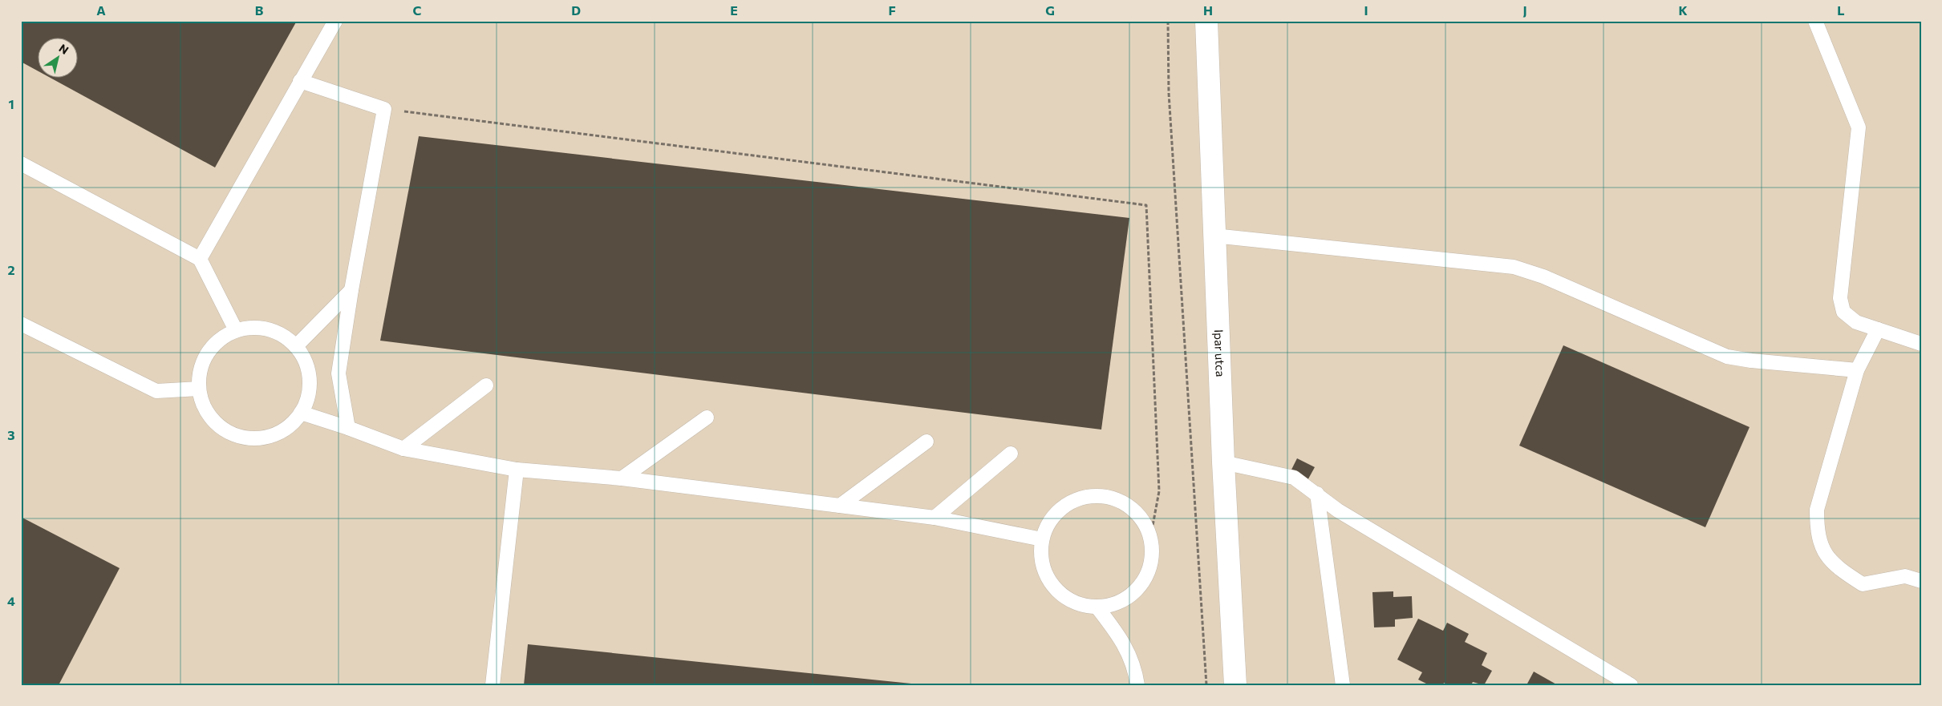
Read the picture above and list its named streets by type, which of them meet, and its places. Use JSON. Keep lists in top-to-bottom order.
{
  "streets": {
    "street": ["Ipar utca"]
  },
  "north": "top right",
  "grid": {
    "columns": [
      "A",
      "B",
      "C",
      "D",
      "E",
      "F",
      "G",
      "H",
      "I",
      "J",
      "K",
      "L"
    ],
    "rows": [
      "1",
      "2",
      "3",
      "4"
    ]
  }
}
